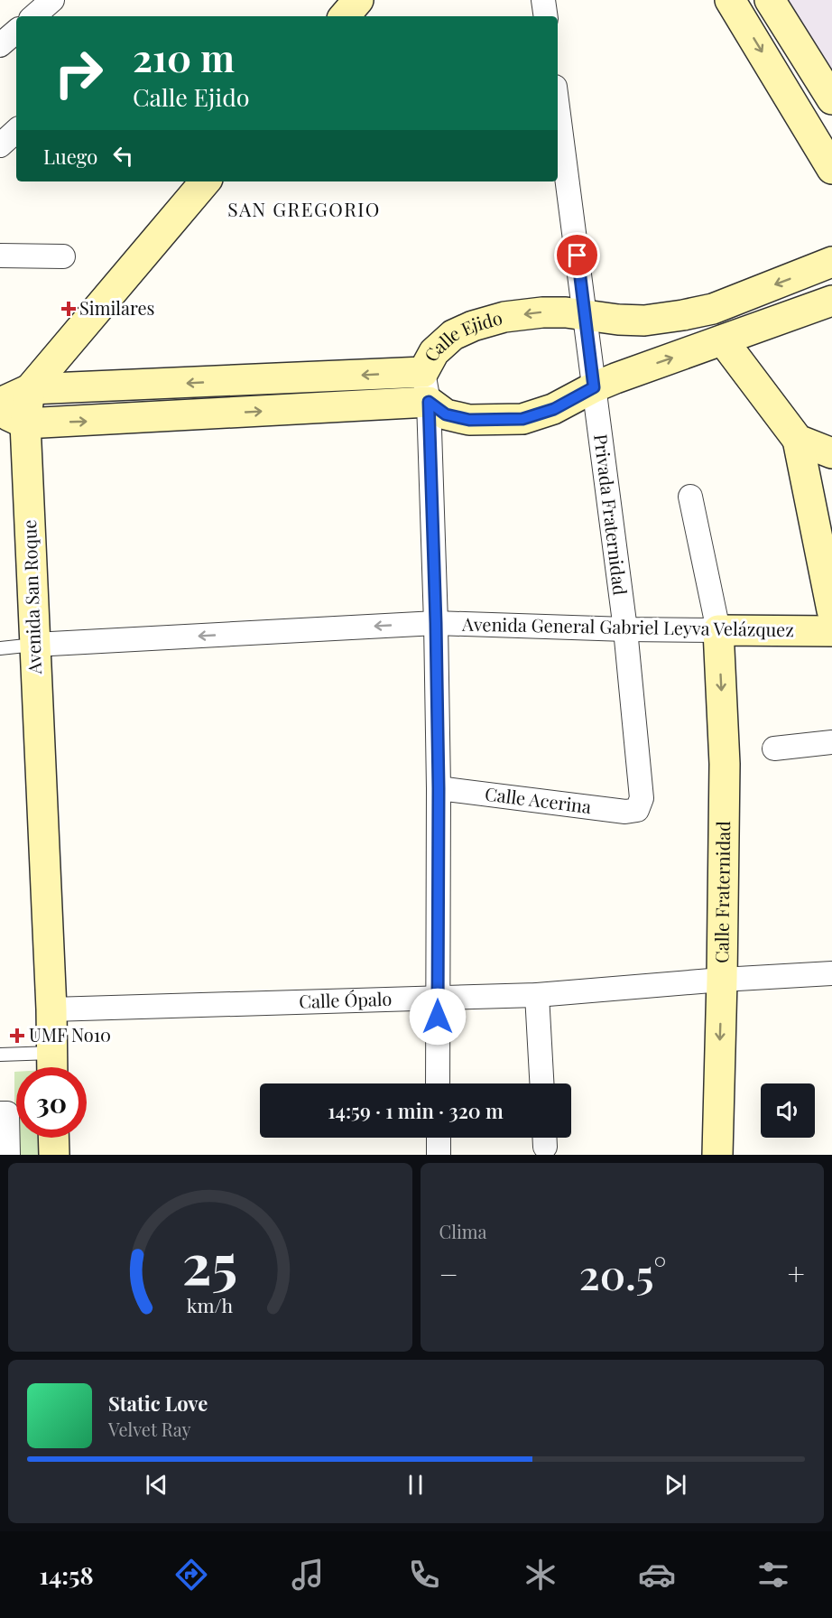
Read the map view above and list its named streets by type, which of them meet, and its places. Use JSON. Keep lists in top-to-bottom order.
{
  "streets": {
    "street": [
      "Calle Ejido",
      "Privada Fraternidad",
      "Avenida San Roque",
      "Avenida General Gabriel Leyva Velázquez",
      "Calle Acerina",
      "Calle Fraternidad",
      "Calle Ópalo"
    ]
  },
  "crossings": [
    ["Calle Ejido", "Privada Fraternidad"],
    ["Calle Ejido", "Avenida San Roque"],
    ["Privada Fraternidad", "Avenida General Gabriel Leyva Velázquez"],
    ["Privada Fraternidad", "Calle Acerina"],
    ["Avenida San Roque", "Avenida General Gabriel Leyva Velázquez"],
    ["Avenida San Roque", "Calle Ópalo"],
    ["Avenida General Gabriel Leyva Velázquez", "Calle Fraternidad"],
    ["Calle Fraternidad", "Calle Ópalo"]
  ],
  "one_way": ["Avenida General Gabriel Leyva Velázquez", "Calle Fraternidad"],
  "districts": ["SAN GREGORIO"],
  "places": {
    "health": ["Similares", "UMF No10"]
  },
  "page": {
    "turn": ["210 m", "Calle Ejido"],
    "then": "Luego",
    "limit": "30",
    "trip": "14:59 · 1 min · 320 m",
    "tile": "Clima",
    "heat": ["−", "20.5°", "+"],
    "song": ["Static Love", "Velvet Ray"],
    "tabs": "14:58",
    "gauge": ["25", "km/h"]
  }
}
